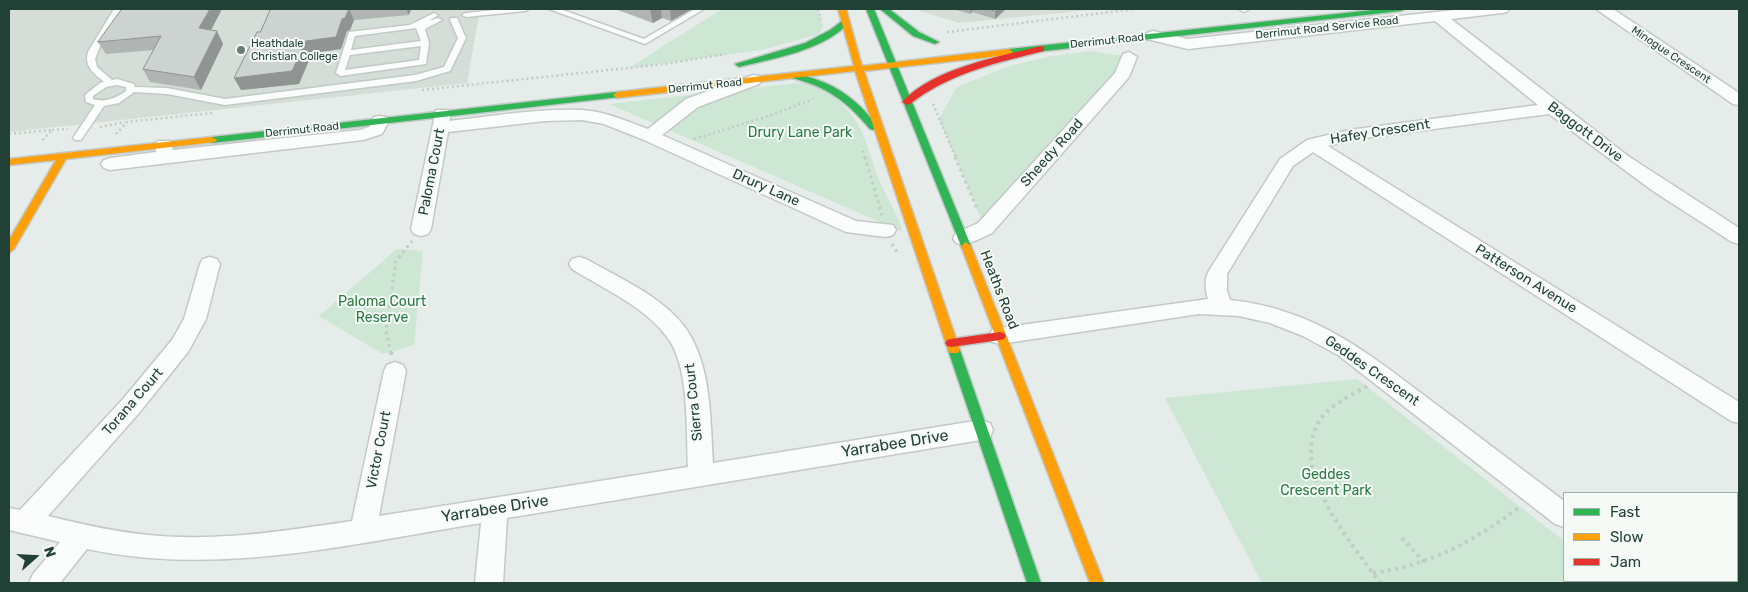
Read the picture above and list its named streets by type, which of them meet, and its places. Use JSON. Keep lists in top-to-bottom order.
{
  "streets": {
    "main road": ["Derrimut Road", "Heaths Road"],
    "street": [
      "Derrimut Road Service Road",
      "Minogue Crescent",
      "Hafey Crescent",
      "Baggott Drive",
      "Sheedy Road",
      "Paloma Court",
      "Drury Lane",
      "Patterson Avenue",
      "Geddes Crescent",
      "Torana Court",
      "Sierra Court",
      "Yarrabee Drive",
      "Victor Court"
    ]
  },
  "crossings": [
    ["Derrimut Road Service Road", "Derrimut Road"],
    ["Derrimut Road Service Road", "Baggott Drive"],
    ["Derrimut Road", "Paloma Court"],
    ["Derrimut Road", "Drury Lane"],
    ["Derrimut Road", "Heaths Road"],
    ["Hafey Crescent", "Baggott Drive"],
    ["Hafey Crescent", "Patterson Avenue"],
    ["Hafey Crescent", "Geddes Crescent"],
    ["Sheedy Road", "Heaths Road"],
    ["Paloma Court", "Drury Lane"],
    ["Heaths Road", "Geddes Crescent"],
    ["Torana Court", "Yarrabee Drive"],
    ["Sierra Court", "Yarrabee Drive"],
    ["Yarrabee Drive", "Victor Court"]
  ],
  "parks": ["Drury Lane Park", "Paloma Court Reserve", "Geddes Crescent Park"],
  "places": ["Heathdale Christian College"],
  "legend": ["Fast", "Slow", "Jam"],
  "north": "right"
}
